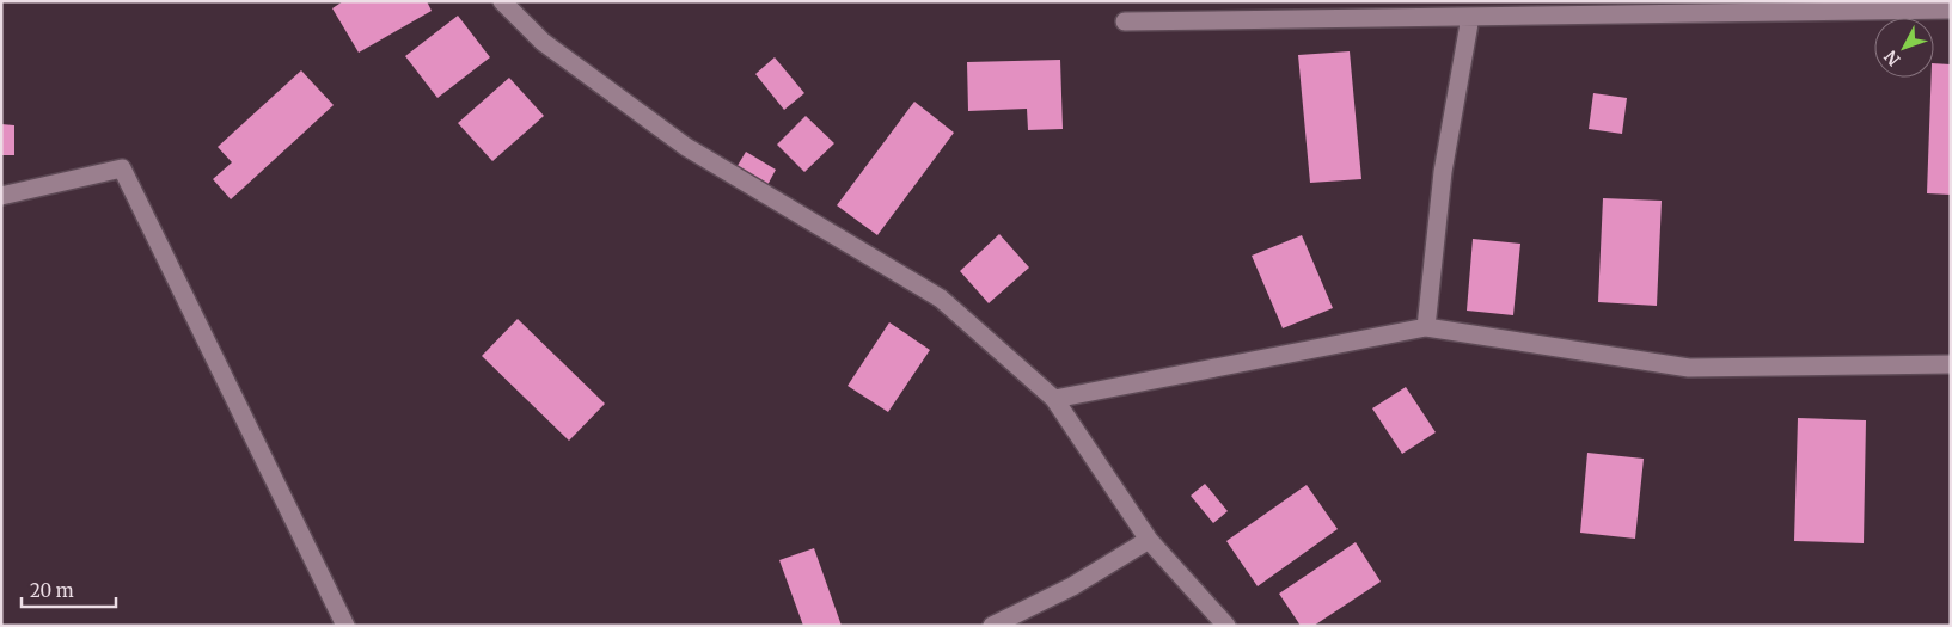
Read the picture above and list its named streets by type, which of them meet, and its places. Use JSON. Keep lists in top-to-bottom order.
{
  "scale_bar": "20 m",
  "north": "bottom left"
}
